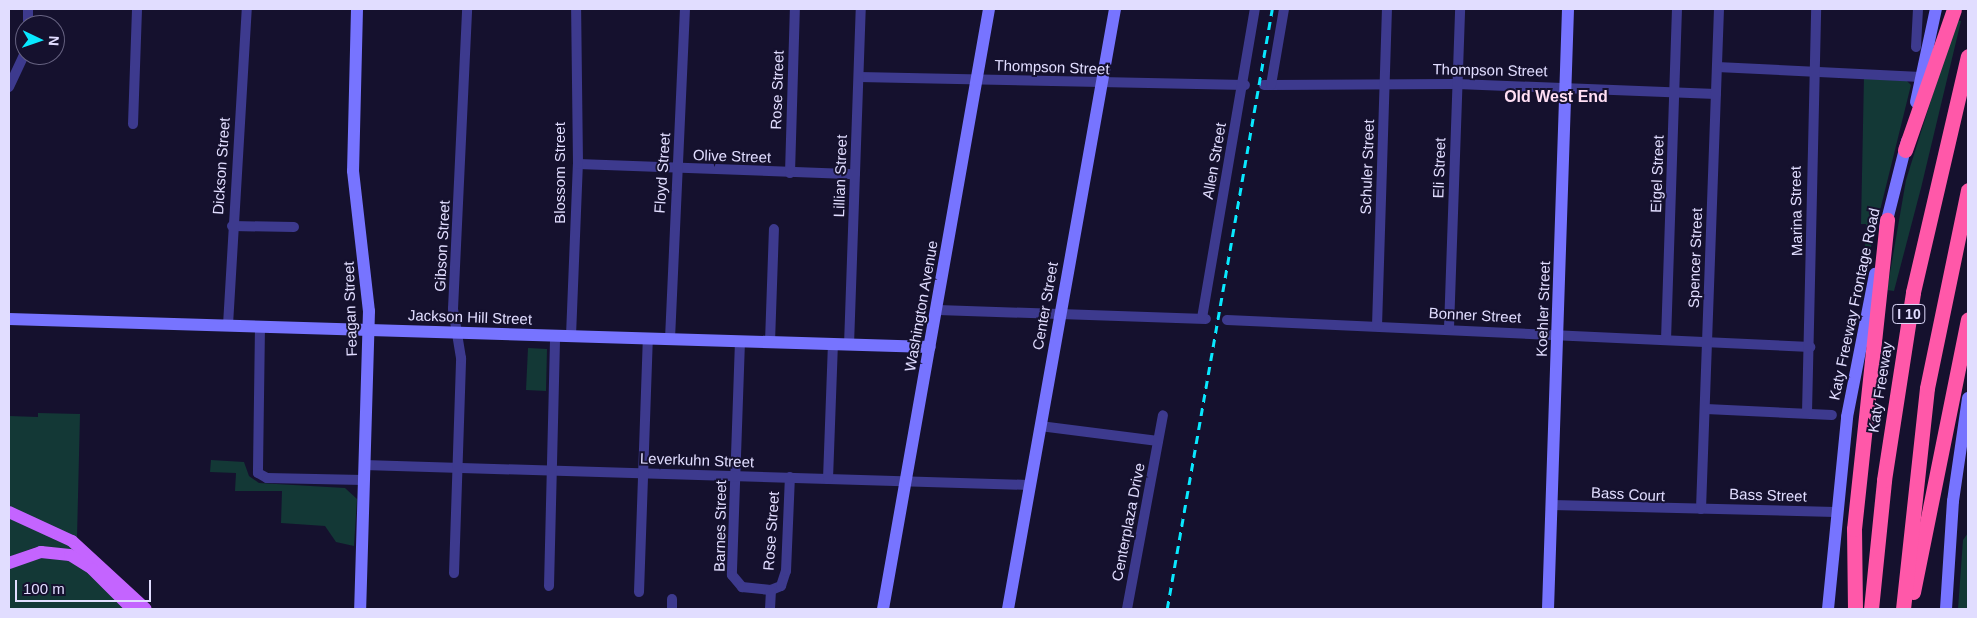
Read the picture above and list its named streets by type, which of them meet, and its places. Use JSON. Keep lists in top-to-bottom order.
{
  "streets": {
    "highway": ["I 10", "Katy Freeway"],
    "street": [
      "Thompson Street",
      "Rose Street",
      "Olive Street",
      "Allen Street",
      "Dickson Street",
      "Schuler Street",
      "Eli Street",
      "Blossom Street",
      "Floyd Street",
      "Eigel Street",
      "Lillian Street",
      "Marina Street",
      "Gibson Street",
      "Spencer Street",
      "Katy Freeway Frontage Road",
      "Washington Avenue",
      "Center Street",
      "Feagan Street",
      "Koehler Street",
      "Bonner Street",
      "Jackson Hill Street",
      "Leverkuhn Street",
      "Bass Court",
      "Bass Street",
      "Centerplaza Drive",
      "Barnes Street"
    ]
  },
  "crossings": [
    ["Thompson Street", "Allen Street"],
    ["Thompson Street", "Schuler Street"],
    ["Thompson Street", "Eli Street"],
    ["Thompson Street", "Eigel Street"],
    ["Thompson Street", "Lillian Street"],
    ["Thompson Street", "Spencer Street"],
    ["Thompson Street", "Washington Avenue"],
    ["Thompson Street", "Center Street"],
    ["Thompson Street", "Koehler Street"],
    ["Rose Street", "Olive Street"],
    ["Rose Street", "Leverkuhn Street"],
    ["Rose Street", "Barnes Street"],
    ["Olive Street", "Blossom Street"],
    ["Olive Street", "Floyd Street"],
    ["Olive Street", "Lillian Street"],
    ["Allen Street", "Center Street"],
    ["Dickson Street", "Jackson Hill Street"],
    ["Schuler Street", "Bonner Street"],
    ["Eli Street", "Bonner Street"],
    ["Blossom Street", "Jackson Hill Street"],
    ["Floyd Street", "Jackson Hill Street"],
    ["Eigel Street", "Bonner Street"],
    ["Lillian Street", "Jackson Hill Street"],
    ["Marina Street", "Bonner Street"],
    ["Gibson Street", "Jackson Hill Street"],
    ["Gibson Street", "Leverkuhn Street"],
    ["Spencer Street", "Bonner Street"],
    ["Spencer Street", "Bass Court"],
    ["Spencer Street", "Bass Street"],
    ["Katy Freeway Frontage Road", "Bass Street"],
    ["Washington Avenue", "Jackson Hill Street"],
    ["Washington Avenue", "Leverkuhn Street"],
    ["Center Street", "Leverkuhn Street"],
    ["Feagan Street", "Jackson Hill Street"],
    ["Feagan Street", "Leverkuhn Street"],
    ["Koehler Street", "Bonner Street"],
    ["Koehler Street", "Bass Court"],
    ["Jackson Hill Street", "Barnes Street"],
    ["Leverkuhn Street", "Barnes Street"],
    ["Bass Court", "Bass Street"]
  ],
  "districts": ["Old West End"],
  "scale_bar": "100 m",
  "north": "right"
}
